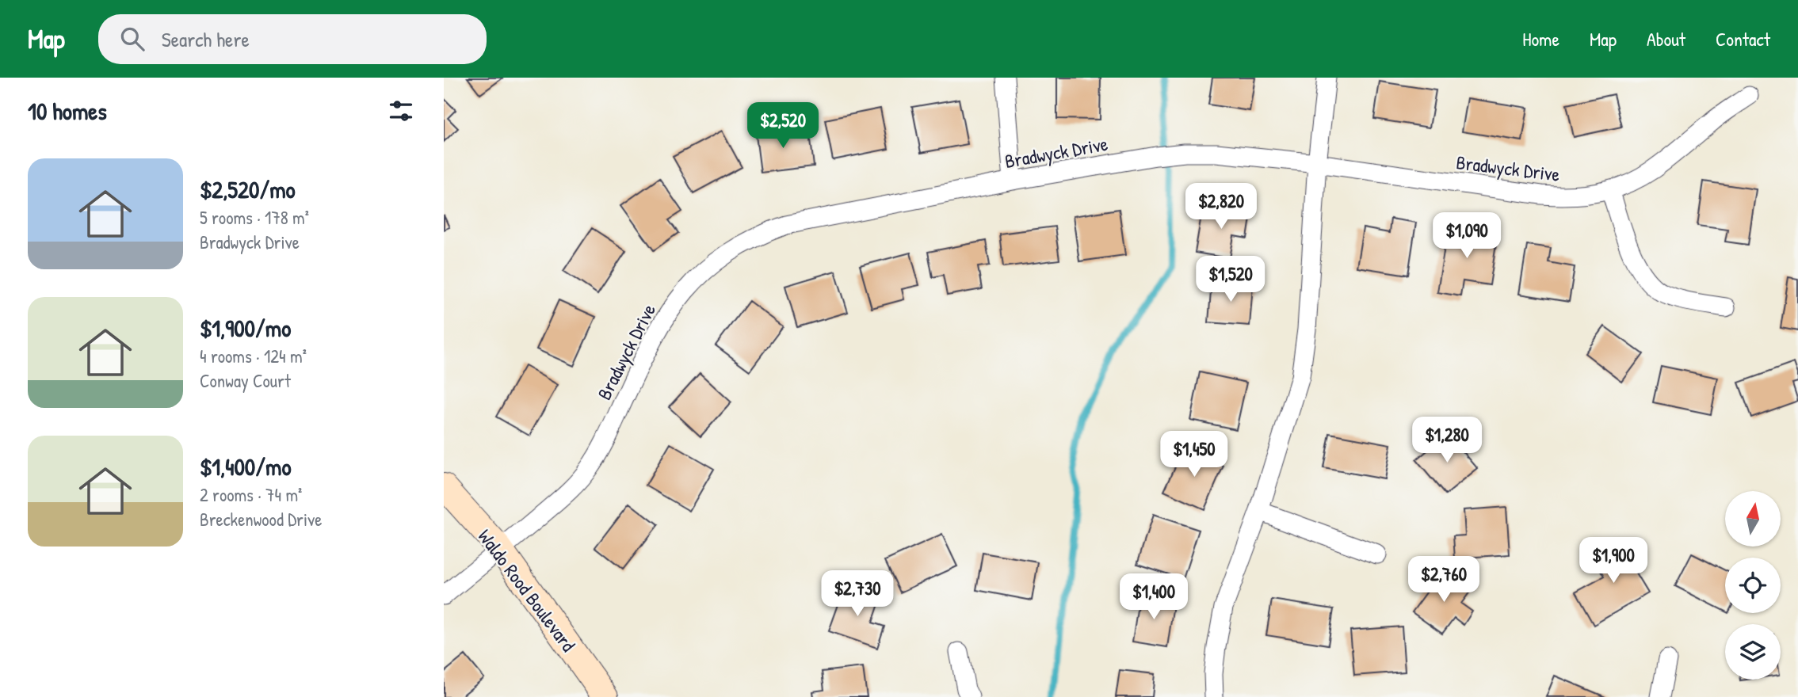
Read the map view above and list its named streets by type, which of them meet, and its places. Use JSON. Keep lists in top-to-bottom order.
{
  "streets": {
    "street": ["Bradwyck Drive", "Waldo Rood Boulevard"]
  },
  "crossings": [
    ["Bradwyck Drive", "Waldo Rood Boulevard"]
  ],
  "north": "top",
  "page": {
    "header": "Map",
    "search": "Search here",
    "nav": [
      "Home",
      "Map",
      "About",
      "Contact"
    ],
    "heading": "10 homes",
    "price": [
      "$2,520",
      "$2,820",
      "$1,090",
      "$1,520",
      "$1,280",
      "$1,450",
      "$1,900",
      "$2,760",
      "$2,730",
      "$1,400"
    ],
    "list": [
      {
        "name": "$2,520/mo",
        "note": "5 rooms · 178 m² · Bradwyck Drive"
      },
      {
        "name": "$1,900/mo",
        "note": "4 rooms · 124 m² · Conway Court"
      },
      {
        "name": "$1,400/mo",
        "note": "2 rooms · 74 m² · Breckenwood Drive"
      }
    ]
  }
}
